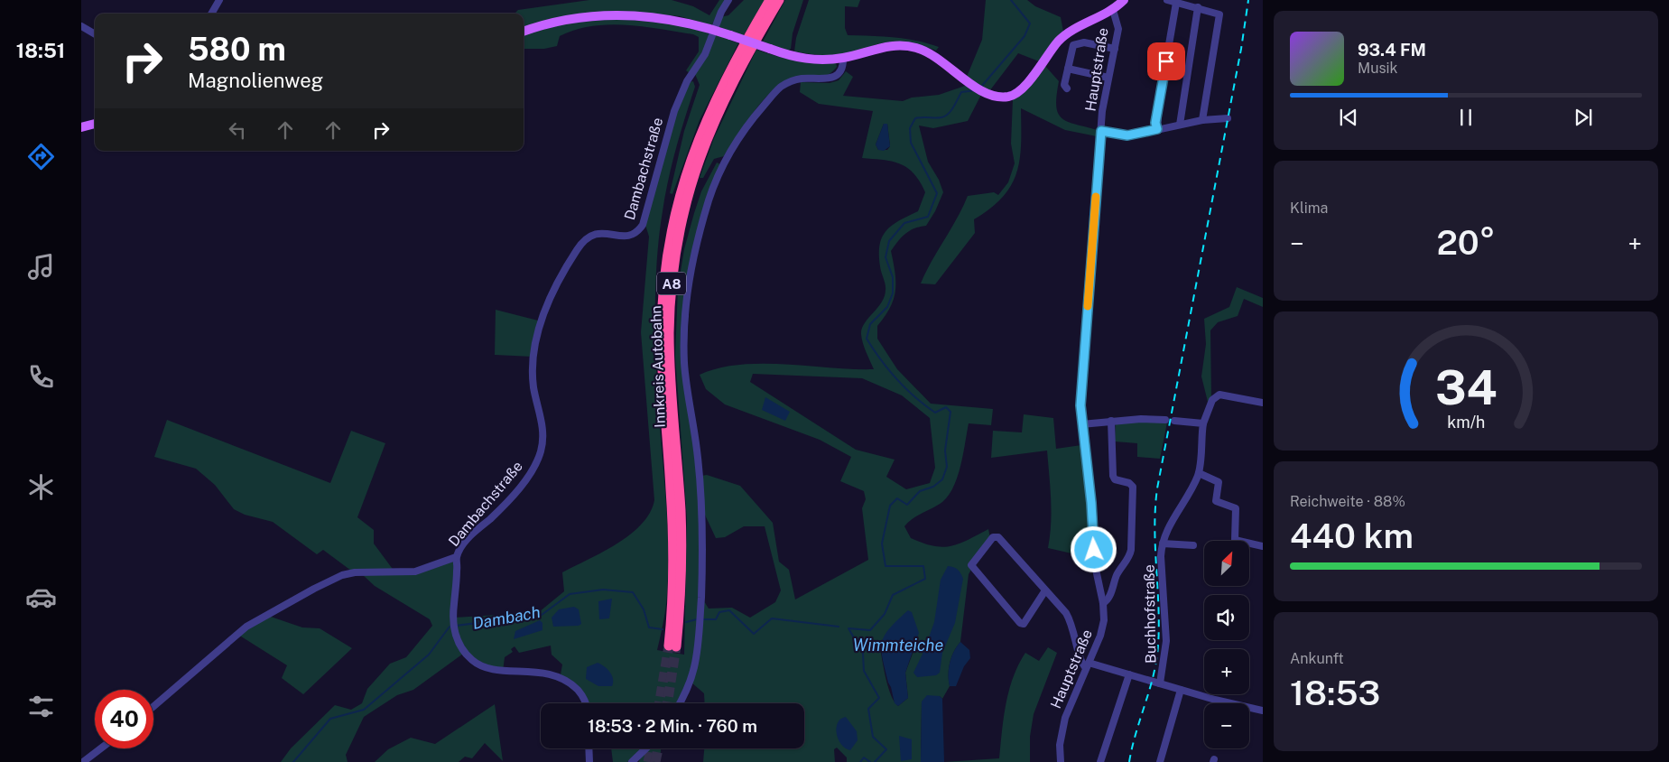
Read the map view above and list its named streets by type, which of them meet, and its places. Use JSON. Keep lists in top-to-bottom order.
{
  "streets": {
    "highway": ["A8", "Innkreis Autobahn"],
    "main road": ["Hauptstraße"],
    "street": ["Dambachstraße", "Buchhofstraße"]
  },
  "water": ["Dambach", "Wimmteiche"],
  "north": "top right",
  "page": {
    "tabs": "18:51",
    "turn": ["580 m", "Magnolienweg"],
    "song": ["93.4 FM", "Musik"],
    "tile": [
      "Klima",
      ["Reichweite · 88%", "440 km"],
      ["Ankunft", "18:53"]
    ],
    "heat": ["−", "20°", "+"],
    "map_buttons": ["+", "−"],
    "limit": "40",
    "trip": "18:53 · 2 Min. · 760 m",
    "gauge": ["34", "km/h"]
  }
}
